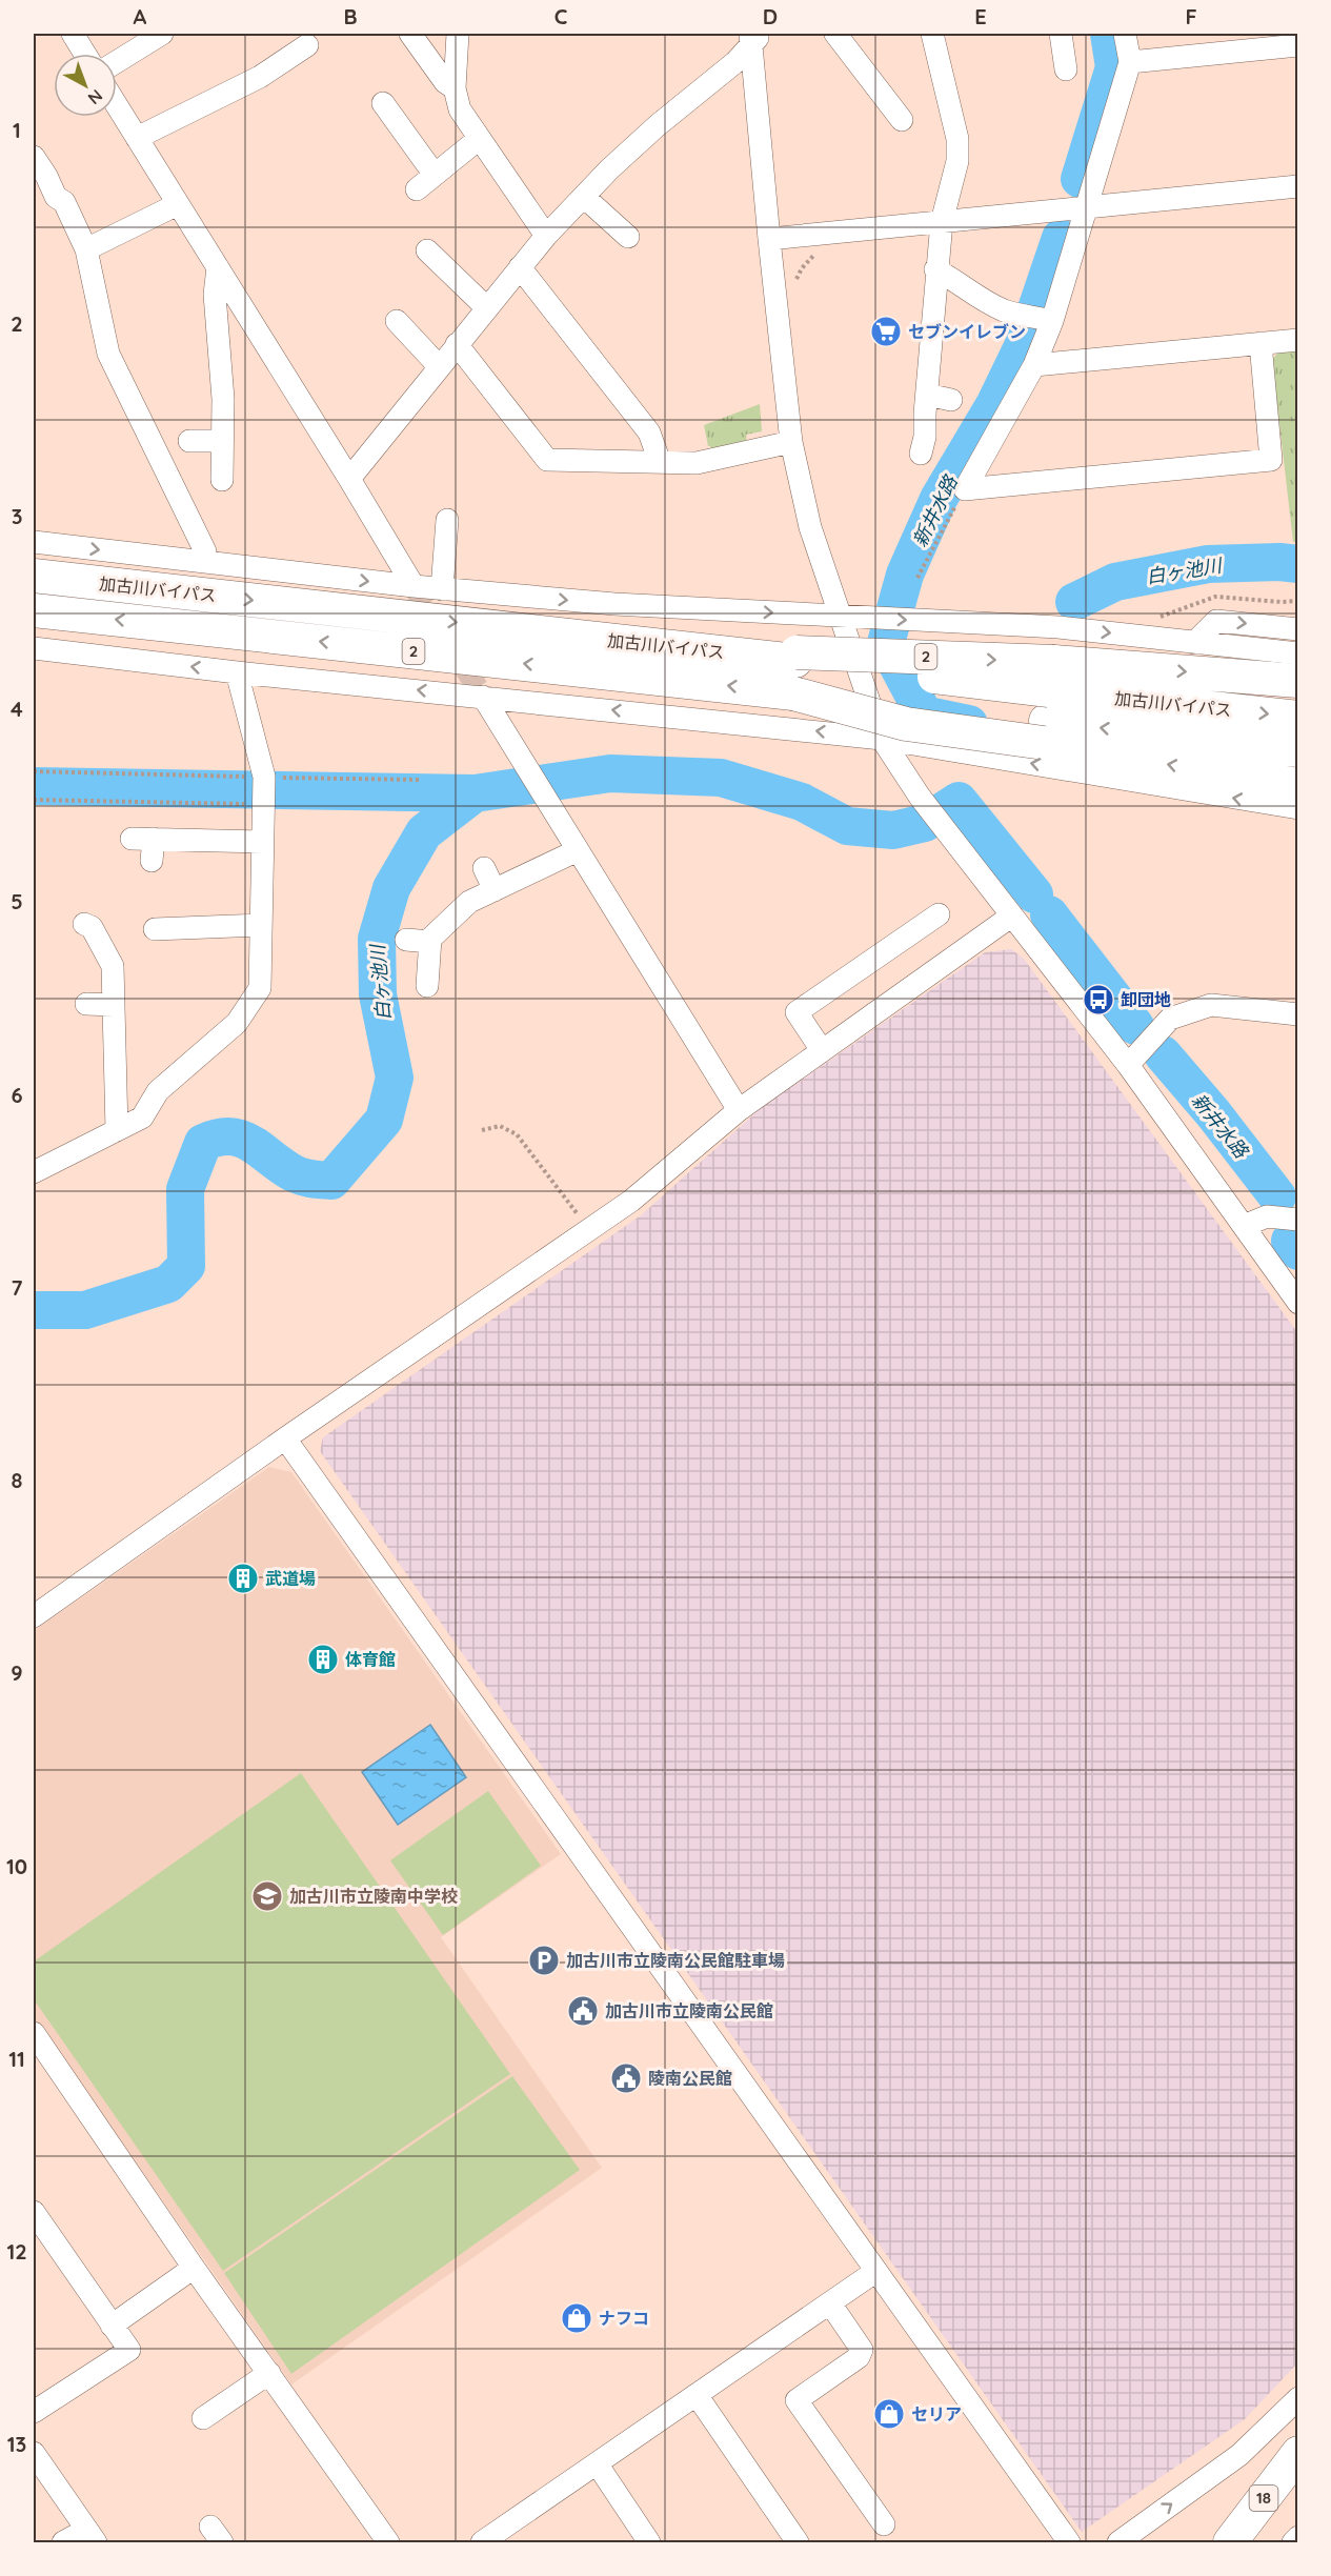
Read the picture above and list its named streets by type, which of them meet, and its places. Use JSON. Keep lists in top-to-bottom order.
{
  "streets": {
    "highway": ["加古川バイパス", "2", "18"]
  },
  "crossings": [
    ["加古川バイパス", "2"]
  ],
  "water": ["新井水路", "白ヶ池川"],
  "places": {
    "supermarket": ["セブンイレブン"],
    "bus stop": ["卸団地"],
    "building": ["武道場", "体育館"],
    "school or university": ["加古川市立陵南中学校"],
    "parking": ["加古川市立陵南公民館駐車場"],
    "public building": ["加古川市立陵南公民館", "陵南公民館"],
    "shop": ["ナフコ", "セリア"]
  },
  "north": "bottom right",
  "grid": {
    "columns": [
      "A",
      "B",
      "C",
      "D",
      "E",
      "F"
    ],
    "rows": [
      "1",
      "2",
      "3",
      "4",
      "5",
      "6",
      "7",
      "8",
      "9",
      "10",
      "11",
      "12",
      "13"
    ]
  }
}
